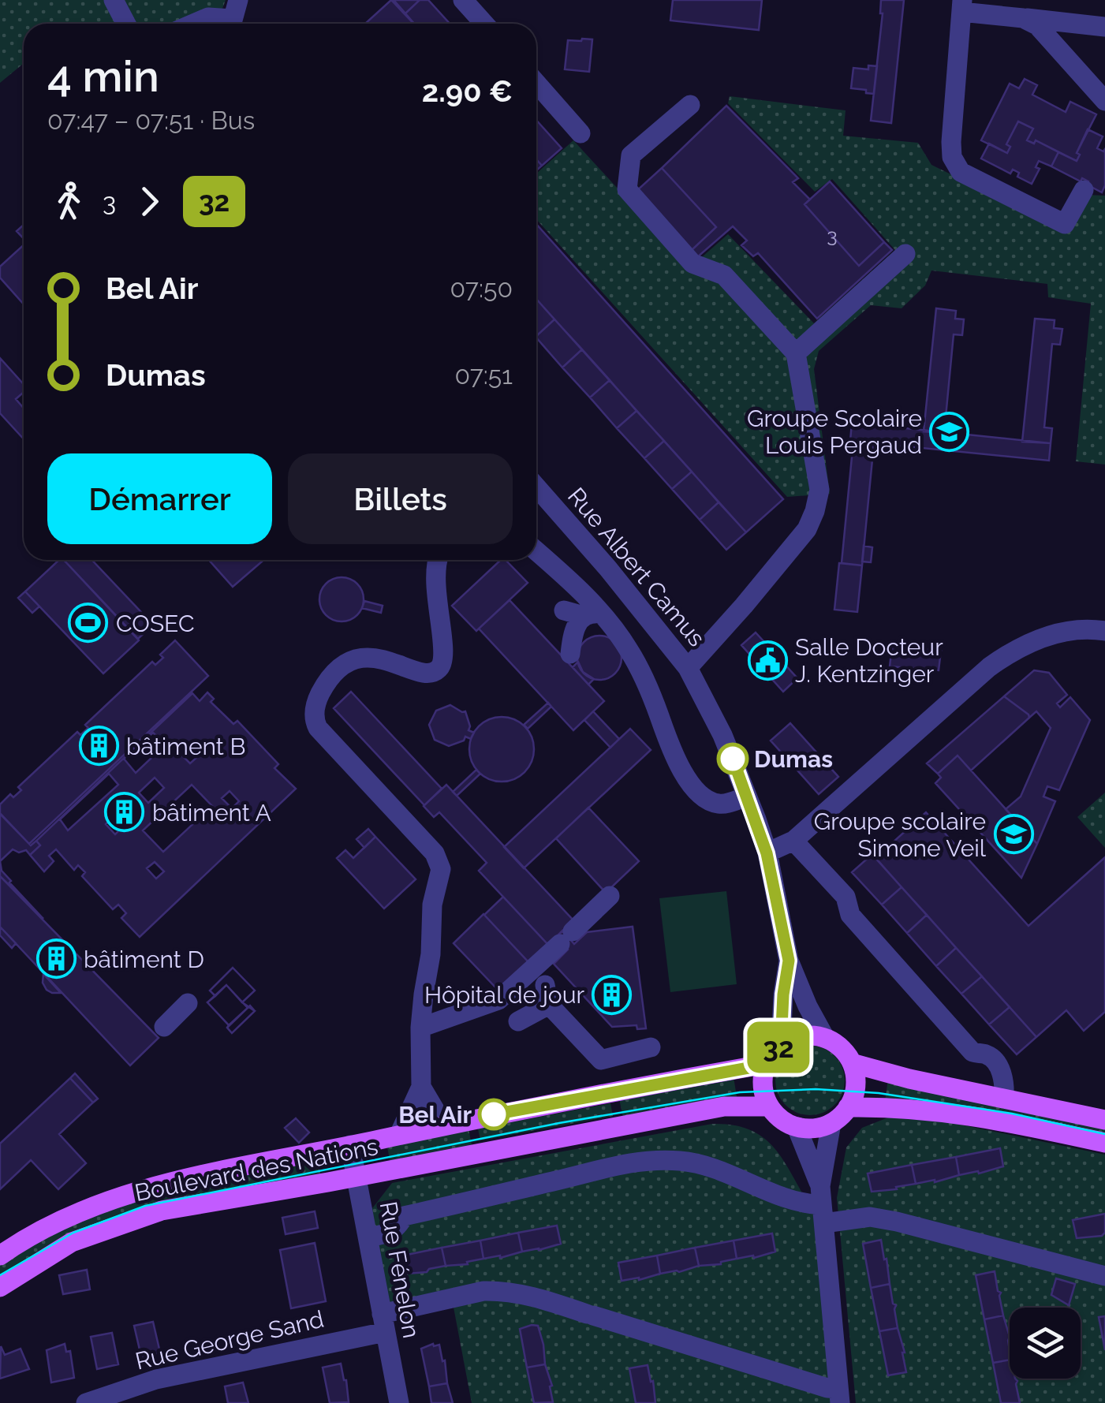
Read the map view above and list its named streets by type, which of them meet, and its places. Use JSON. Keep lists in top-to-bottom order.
{
  "streets": {
    "main road": ["Boulevard des Nations"],
    "street": ["Rue Albert Camus", "Rue Fénelon", "Rue George Sand"]
  },
  "crossings": [
    ["Rue Albert Camus", "Boulevard des Nations"],
    ["Boulevard des Nations", "Rue Fénelon"],
    ["Rue Fénelon", "Rue George Sand"]
  ],
  "places": {
    "school or university": ["Groupe Scolaire Louis Pergaud", "Groupe scolaire Simone Veil"],
    "sports": ["COSEC"],
    "public building": ["Salle Docteur J. Kentzinger"],
    "building": [
      "bâtiment B",
      "bâtiment A",
      "bâtiment D",
      "Hôpital de jour"
    ],
    "other": ["Dumas", "Bel Air"]
  },
  "lines": ["bus line 32"],
  "house_numbers": ["3"],
  "page": {
    "on_map": "32",
    "heading": ["4 min", "07:47 – 07:51 · Bus", "2.90 €"],
    "legs": ["3", "32"],
    "list": [
      {
        "name": "Bel Air",
        "value": "07:50"
      },
      {
        "name": "Dumas",
        "value": "07:51"
      }
    ],
    "buttons": ["Démarrer", "Billets"]
  }
}
